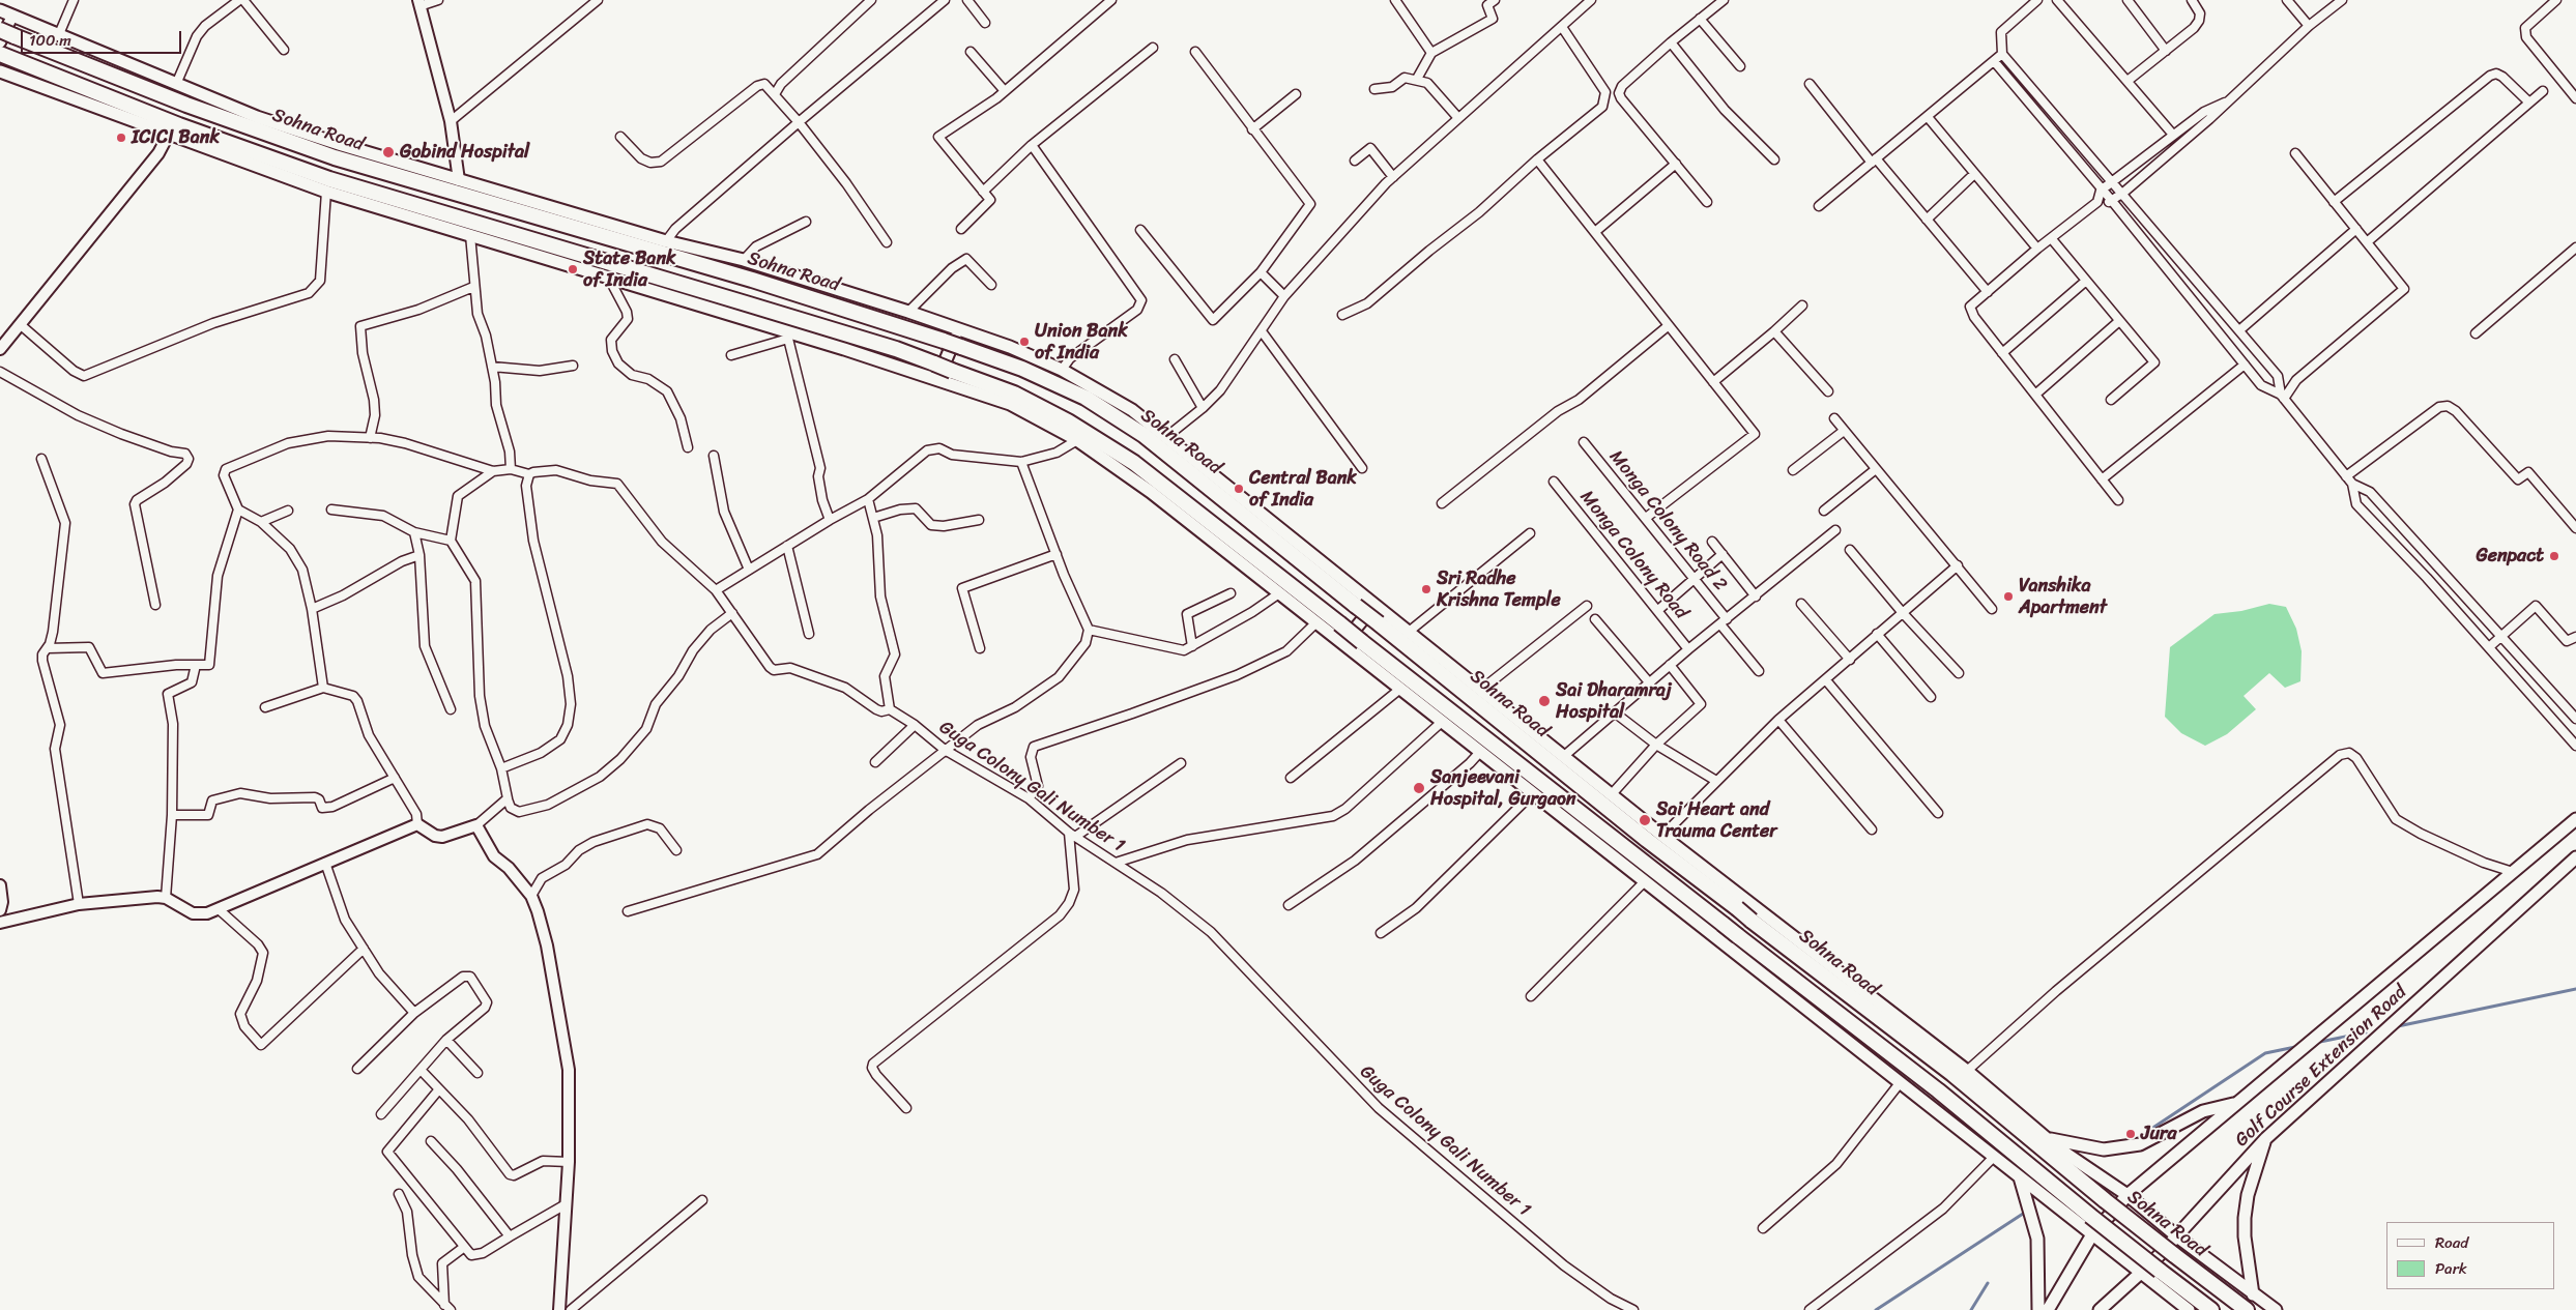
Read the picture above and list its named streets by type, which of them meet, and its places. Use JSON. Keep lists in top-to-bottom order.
{
  "streets": {
    "highway": ["Sohna Road"],
    "main road": ["Golf Course Extension Road"],
    "street": ["Monga Colony Road 2", "Monga Colony Road", "Guga Colony Gali Number 1"]
  },
  "places": [
    "ICICI Bank",
    "Gobind Hospital",
    "State Bank of India",
    "Union Bank of India",
    "Central Bank of India",
    "Genpact",
    "Sri Radhe Krishna Temple",
    "Vanshika Apartment",
    "Sai Dharamraj Hospital",
    "Sanjeevani Hospital, Gurgaon",
    "Sai Heart and Trauma Center",
    "Jura"
  ],
  "legend": ["Road", "Park"],
  "scale_bar": "100 m"
}
